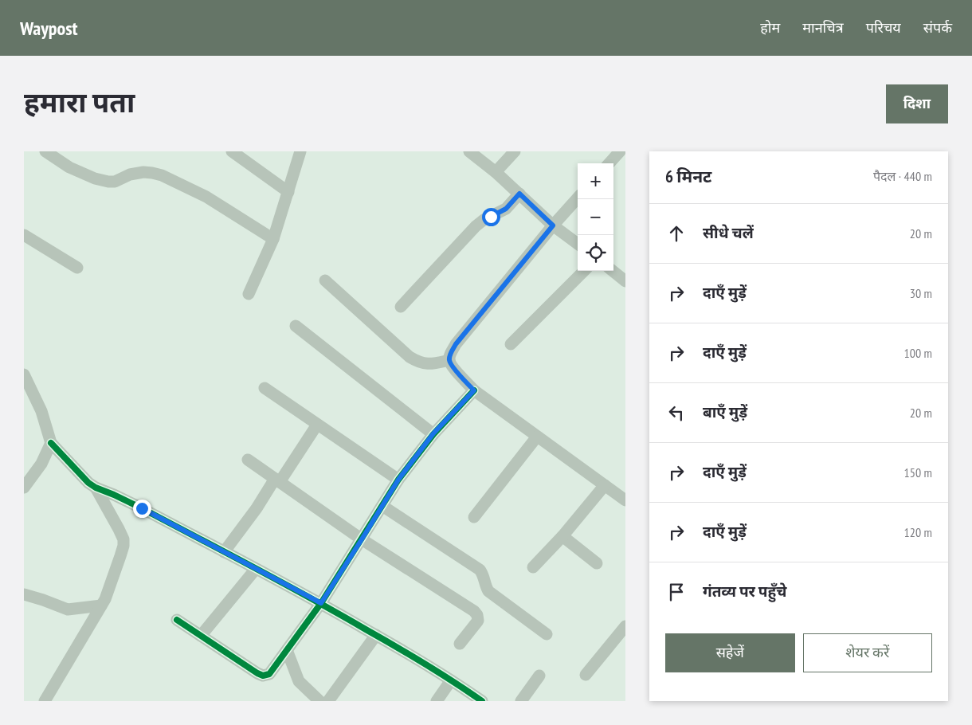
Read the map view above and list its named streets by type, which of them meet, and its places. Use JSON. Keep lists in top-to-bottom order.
{
  "page": {
    "header": "Waypost",
    "nav": [
      "होम",
      "मानचित्र",
      "परिचय",
      "संपर्क"
    ],
    "title": "हमारा पता",
    "buttons": [
      "दिशा",
      ["सहेजें", "शेयर करें"]
    ],
    "heading": ["6 मिनट", "पैदल · 440 m"],
    "map_buttons": ["+", "−"],
    "list": [
      ["सीधे चलें", "20 m"],
      ["दाएँ मुड़ें", "30 m"],
      ["दाएँ मुड़ें", "100 m"],
      ["बाएँ मुड़ें", "20 m"],
      ["दाएँ मुड़ें", "150 m"],
      ["दाएँ मुड़ें", "120 m"],
      "गंतव्य पर पहुँचे"
    ]
  }
}
